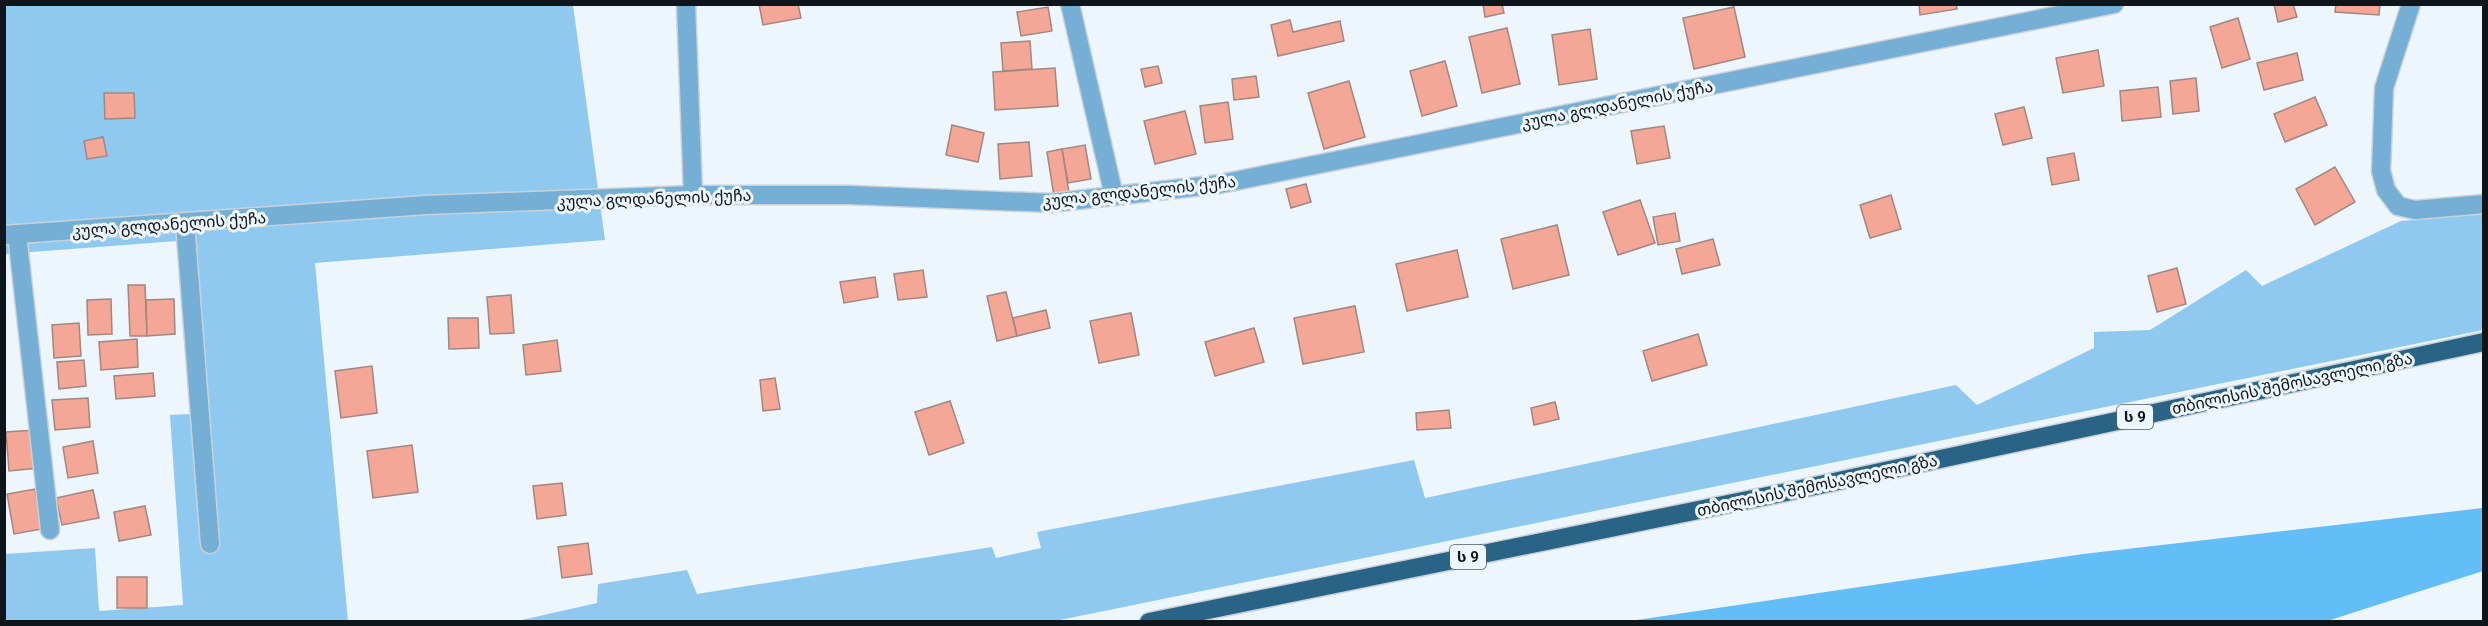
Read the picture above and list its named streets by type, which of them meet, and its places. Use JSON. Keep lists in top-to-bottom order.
{
  "streets": {
    "highway": ["თბილისის შემოსავლელი გზა", "ს 9"],
    "street": ["კულა გლდანელის ქუჩა"]
  }
}
